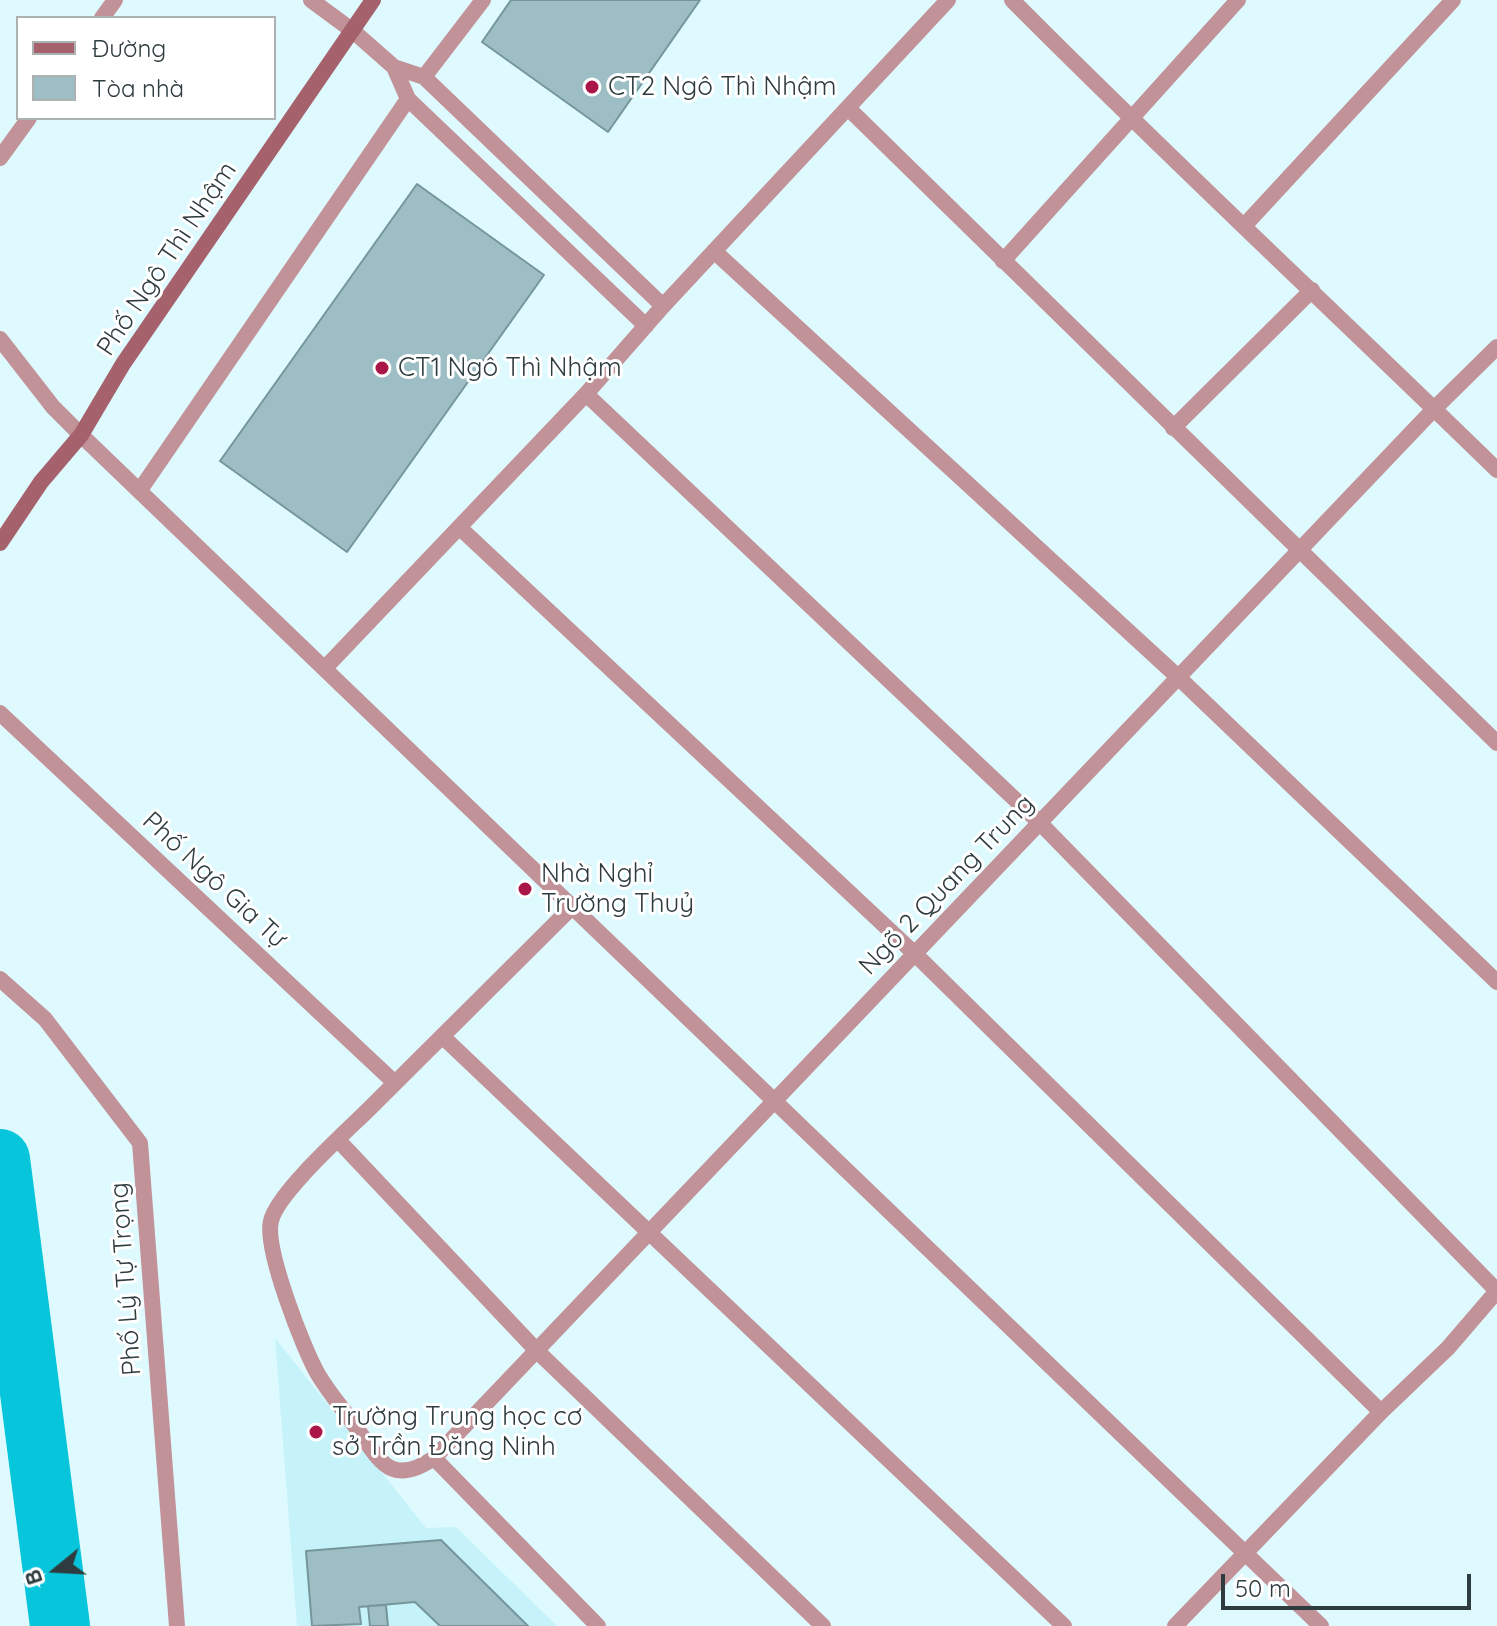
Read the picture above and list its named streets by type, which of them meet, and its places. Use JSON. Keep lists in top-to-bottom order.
{
  "streets": {
    "main road": ["Phố Ngô Thì Nhậm"],
    "street": ["Phố Ngô Gia Tự", "Ngõ 2 Quang Trung", "Phố Lý Tự Trọng"]
  },
  "places": [
    "CT2 Ngô Thì Nhậm",
    "CT1 Ngô Thì Nhậm",
    "Nhà Nghỉ Trường Thuỷ",
    "Trường Trung học cơ sở Trần Đăng Ninh"
  ],
  "legend": ["Đường", "Tòa nhà"],
  "scale_bar": "50 m",
  "north": "left"
}
